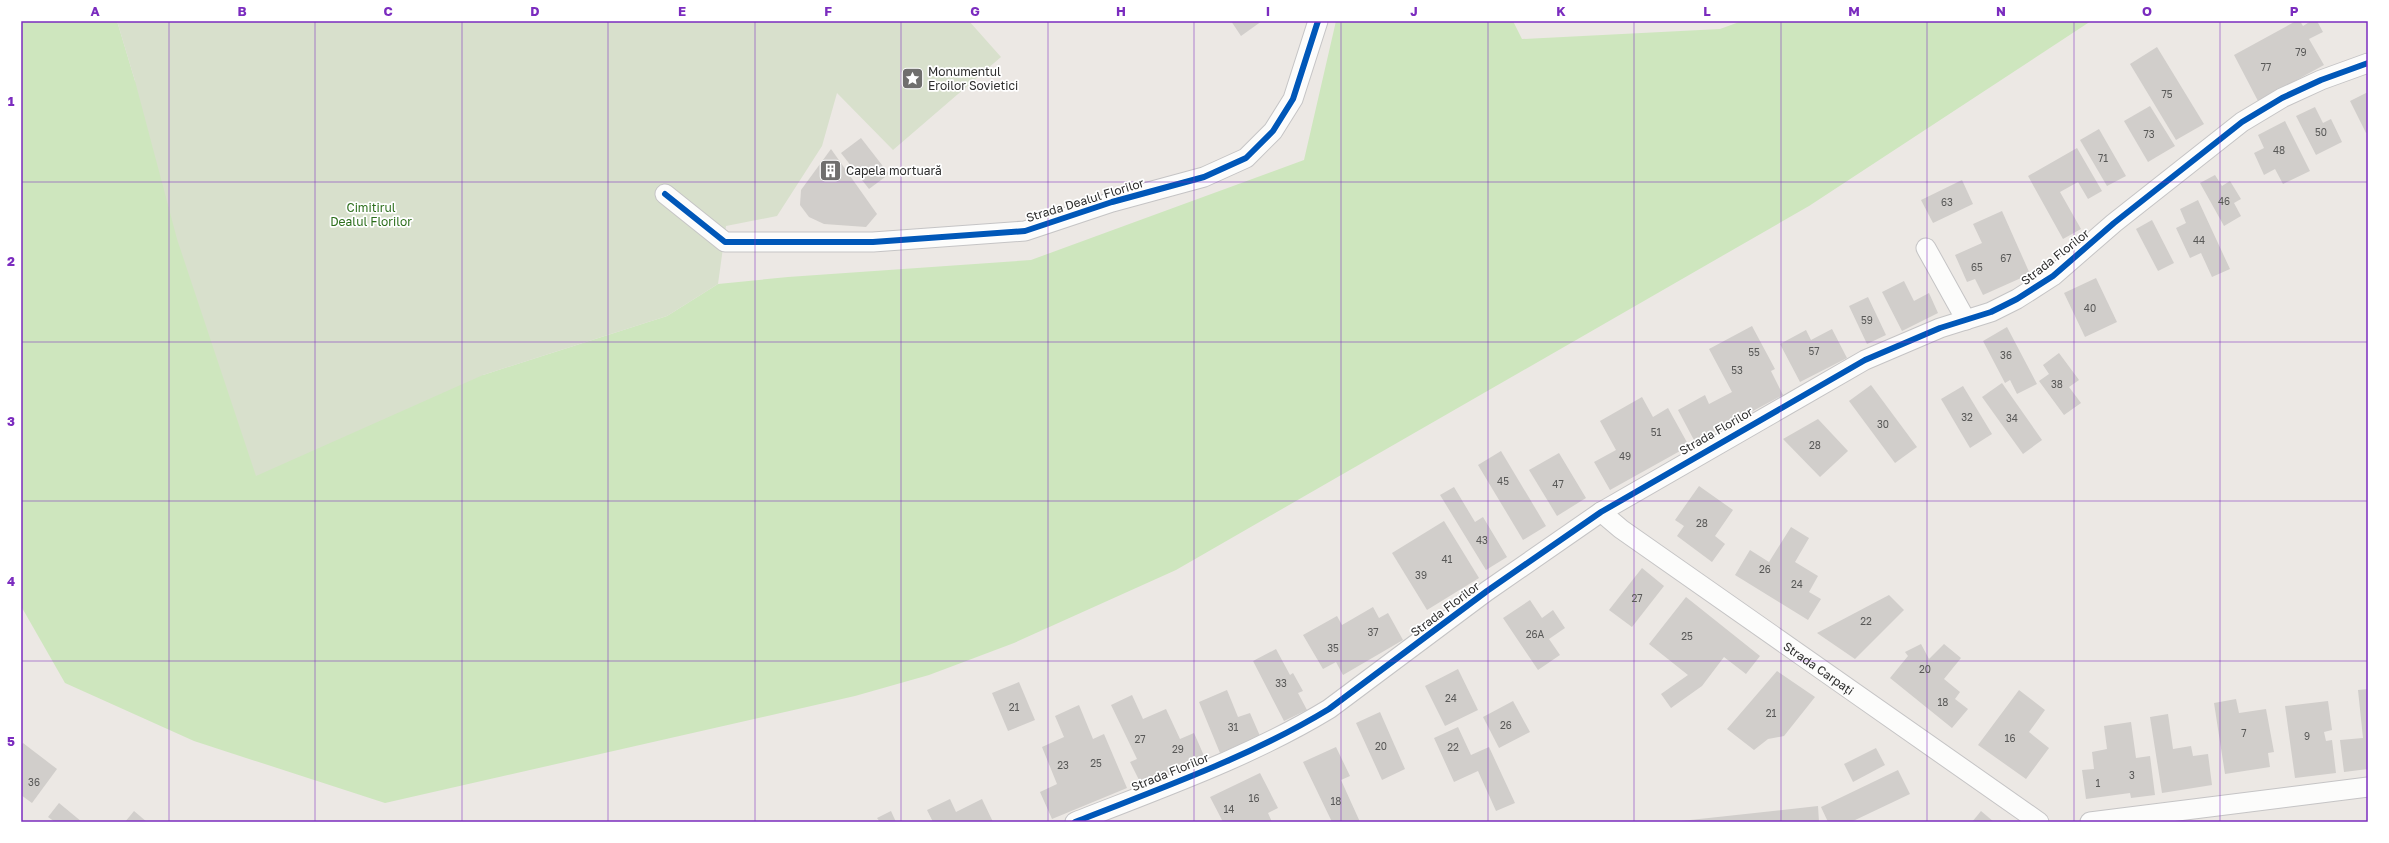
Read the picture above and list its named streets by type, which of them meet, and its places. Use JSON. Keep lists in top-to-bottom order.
{
  "streets": {
    "street": ["Strada Dealul Florilor", "Strada Florilor", "Strada Carpați"]
  },
  "crossings": [
    ["Strada Florilor", "Strada Carpați"]
  ],
  "parks": ["Cimitirul Dealul Florilor"],
  "places": {
    "place": ["Monumentul Eroilor Sovietici"],
    "building": ["Capela mortuară"]
  },
  "house_numbers": [
    "79",
    "77",
    "75",
    "50",
    "73",
    "48",
    "71",
    "46",
    "63",
    "44",
    "67",
    "65",
    "40",
    "59",
    "57",
    "55",
    "36",
    "53",
    "38",
    "32",
    "34",
    "30",
    "51",
    "28",
    "49",
    "45",
    "47",
    "28",
    "43",
    "41",
    "26",
    "39",
    "24",
    "27",
    "22",
    "37",
    "26A",
    "25",
    "35",
    "20",
    "33",
    "24",
    "18",
    "21",
    "21",
    "26",
    "31",
    "7",
    "9",
    "16",
    "27",
    "20",
    "22",
    "29",
    "25",
    "23",
    "3",
    "36",
    "1",
    "16",
    "18",
    "14"
  ],
  "grid": {
    "columns": [
      "A",
      "B",
      "C",
      "D",
      "E",
      "F",
      "G",
      "H",
      "I",
      "J",
      "K",
      "L",
      "M",
      "N",
      "O",
      "P"
    ],
    "rows": [
      "1",
      "2",
      "3",
      "4",
      "5"
    ]
  }
}
